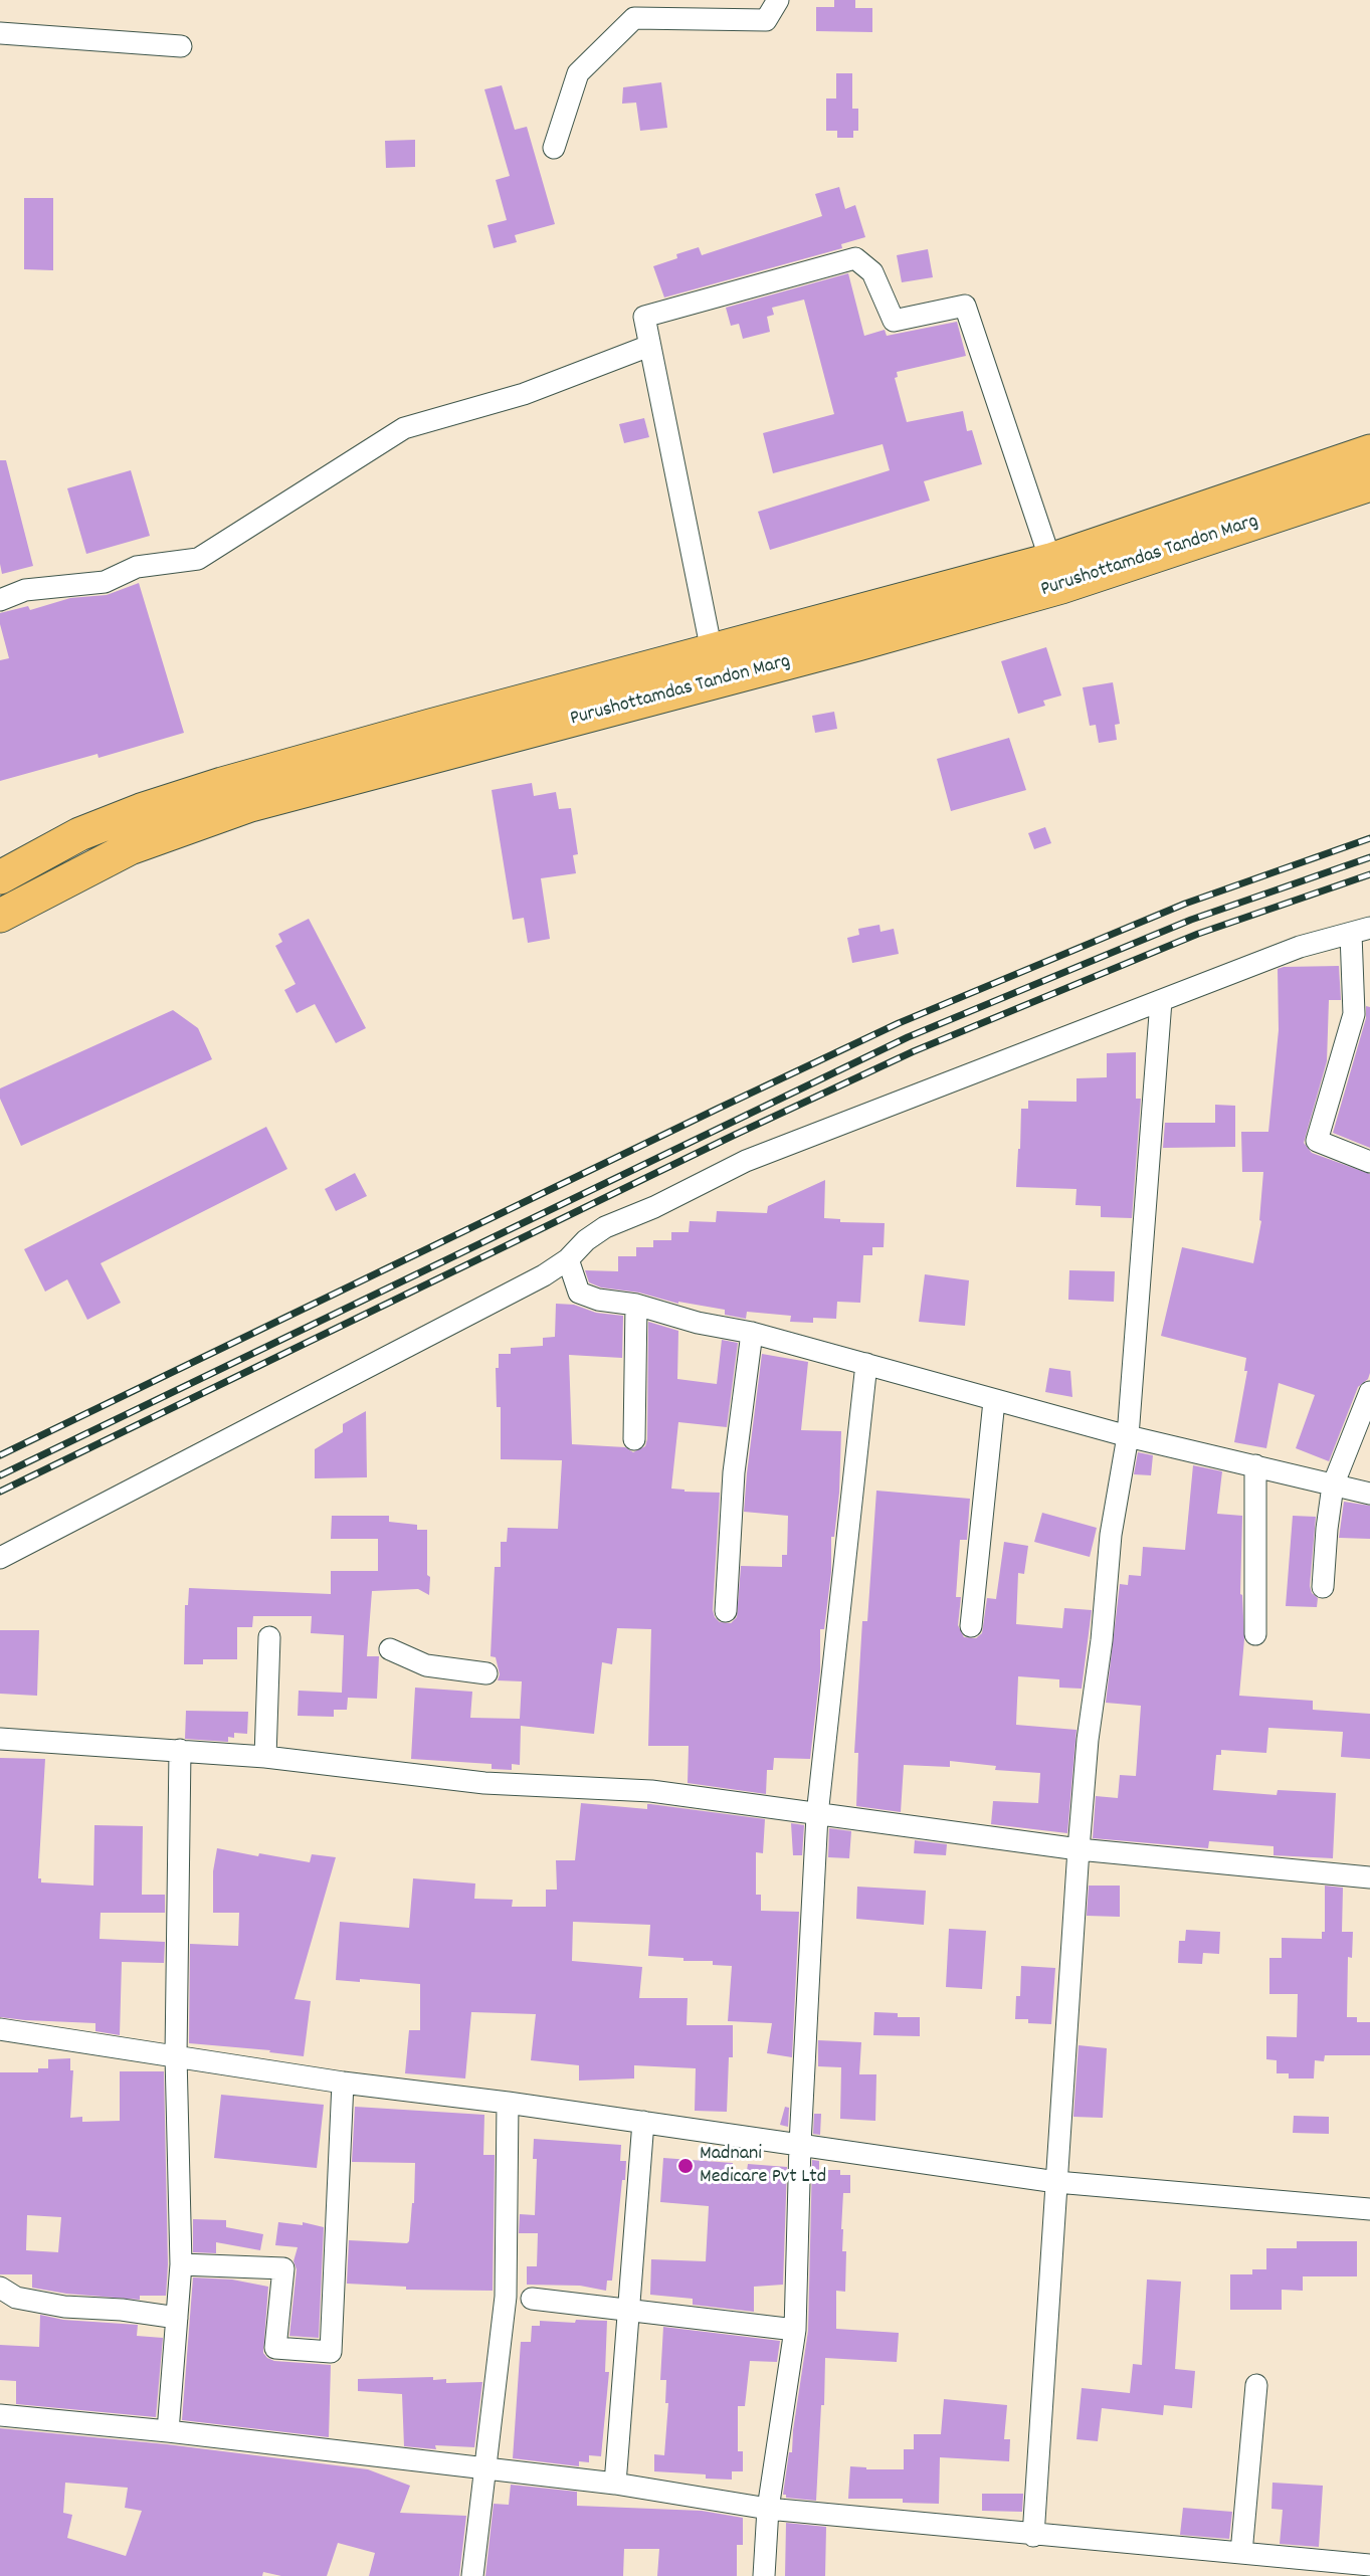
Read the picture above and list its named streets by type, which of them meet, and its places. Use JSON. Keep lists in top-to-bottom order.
{
  "streets": {
    "main road": ["Purushottamdas Tandon Marg"]
  },
  "places": ["Madnani Medicare Pvt Ltd"]
}
